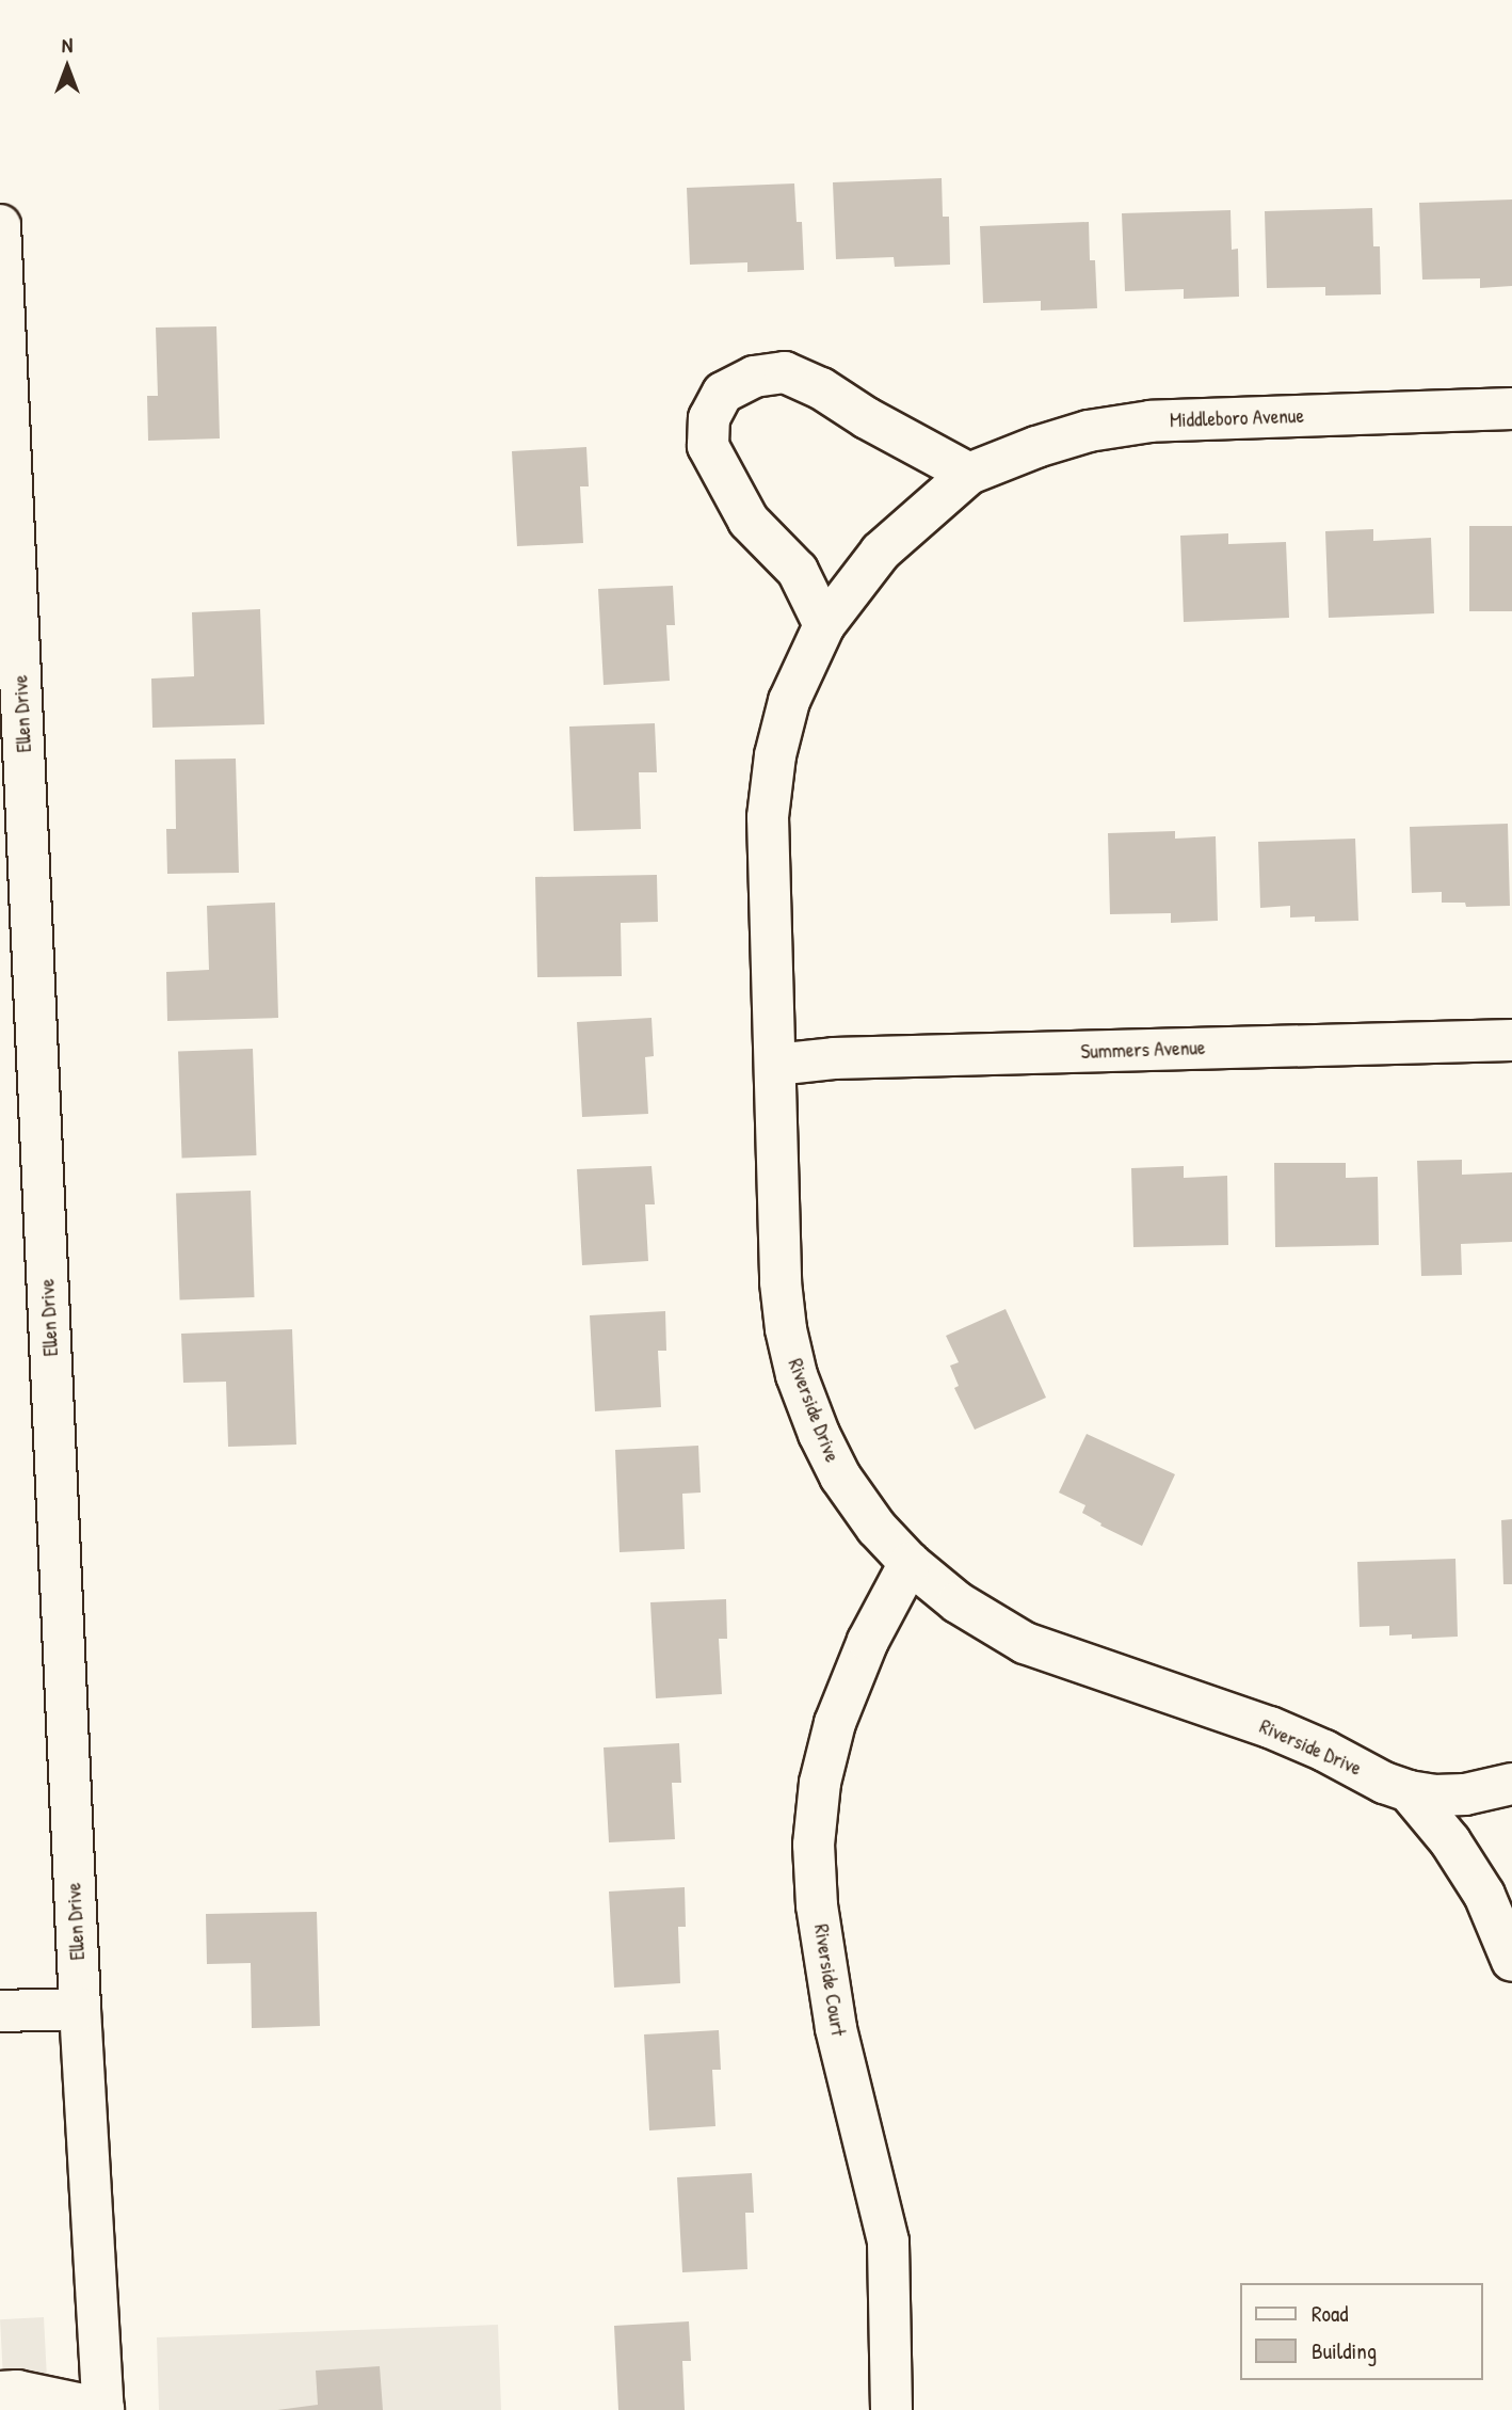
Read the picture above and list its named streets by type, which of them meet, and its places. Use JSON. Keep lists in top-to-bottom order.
{
  "streets": {
    "street": [
      "Middleboro Avenue",
      "Ellen Drive",
      "Summers Avenue",
      "Riverside Drive",
      "Riverside Court"
    ]
  },
  "crossings": [
    ["Middleboro Avenue", "Riverside Drive"],
    ["Summers Avenue", "Riverside Drive"],
    ["Riverside Drive", "Riverside Court"]
  ],
  "legend": ["Road", "Building"],
  "north": "top"
}
